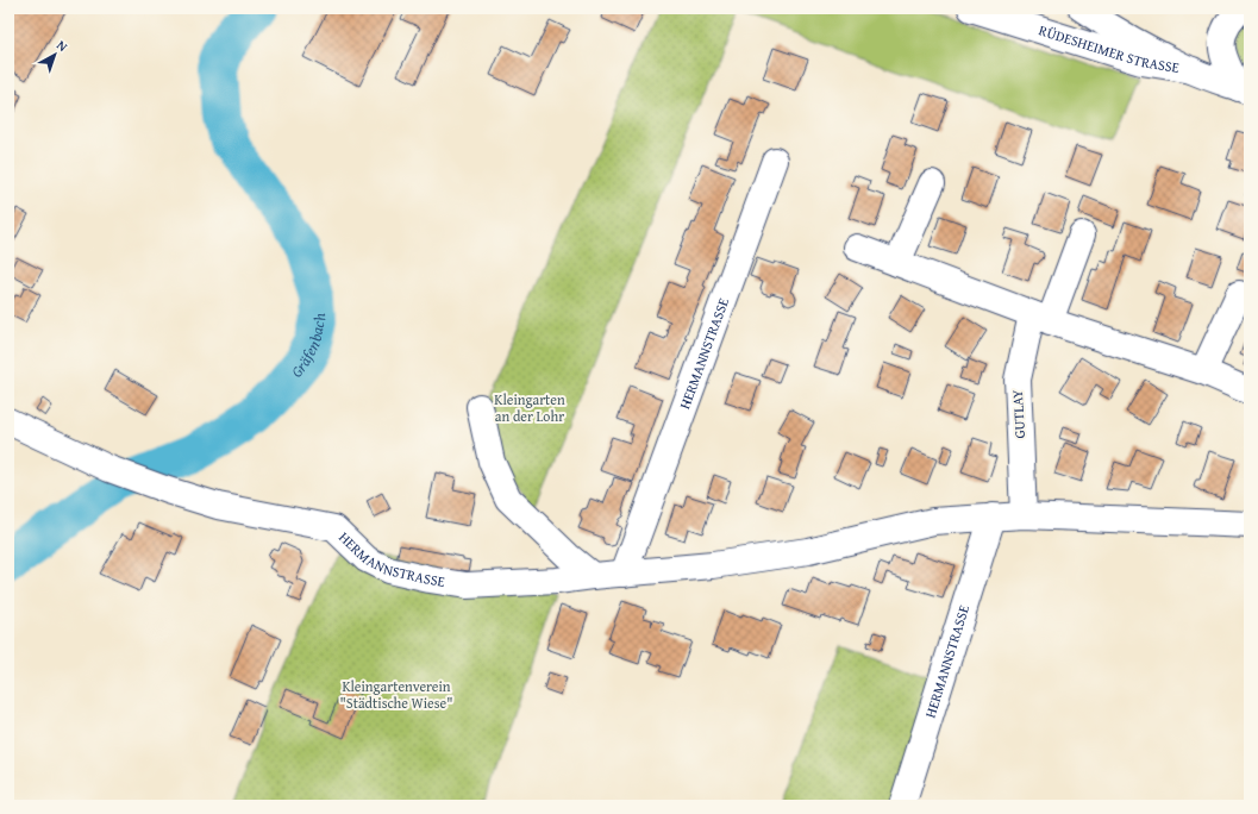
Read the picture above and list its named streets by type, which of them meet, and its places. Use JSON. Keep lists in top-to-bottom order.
{
  "streets": {
    "street": ["RÜDESHEIMER STRASSE", "HERMANNSTRASSE", "GUTLAY"]
  },
  "crossings": [
    ["HERMANNSTRASSE", "GUTLAY"]
  ],
  "water": ["Gräfenbach"],
  "parks": ["Kleingarten an der Lohr", "Kleingartenverein \"Städtische Wiese\""],
  "north": "top right"
}
